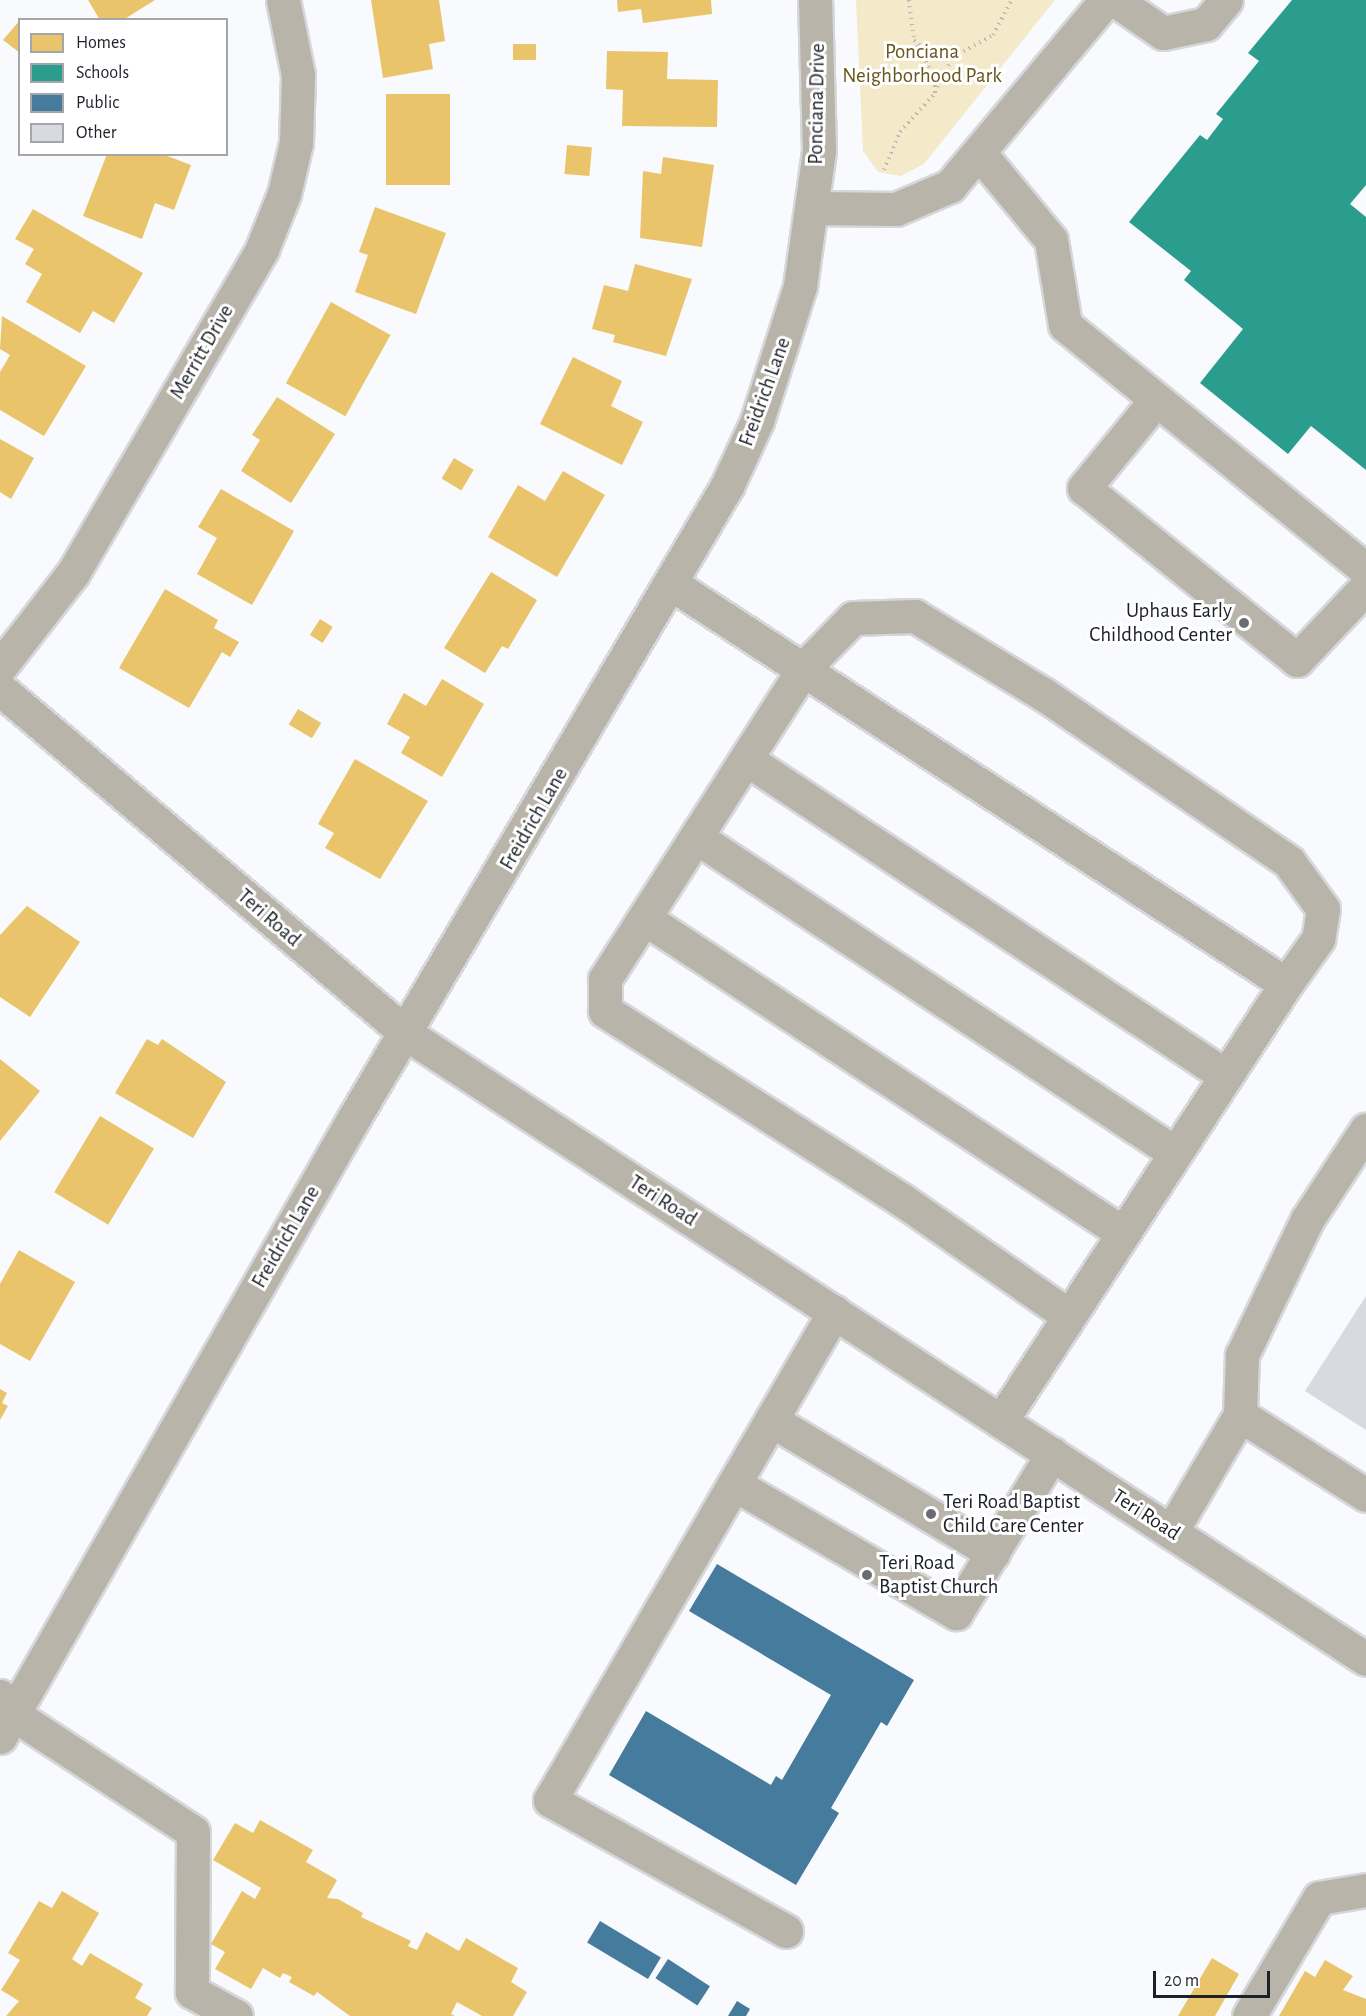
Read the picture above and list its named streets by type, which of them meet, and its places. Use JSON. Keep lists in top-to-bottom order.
{
  "streets": {
    "street": [
      "Ponciana Drive",
      "Merritt Drive",
      "Freidrich Lane",
      "Teri Road"
    ]
  },
  "crossings": [
    ["Ponciana Drive", "Freidrich Lane"],
    ["Freidrich Lane", "Teri Road"]
  ],
  "parks": ["Ponciana Neighborhood Park"],
  "places": ["Uphaus Early Childhood Center", "Teri Road Baptist Child Care Center", "Teri Road Baptist Church"],
  "legend": [
    "Homes",
    "Schools",
    "Public",
    "Other"
  ],
  "scale_bar": "20 m"
}
